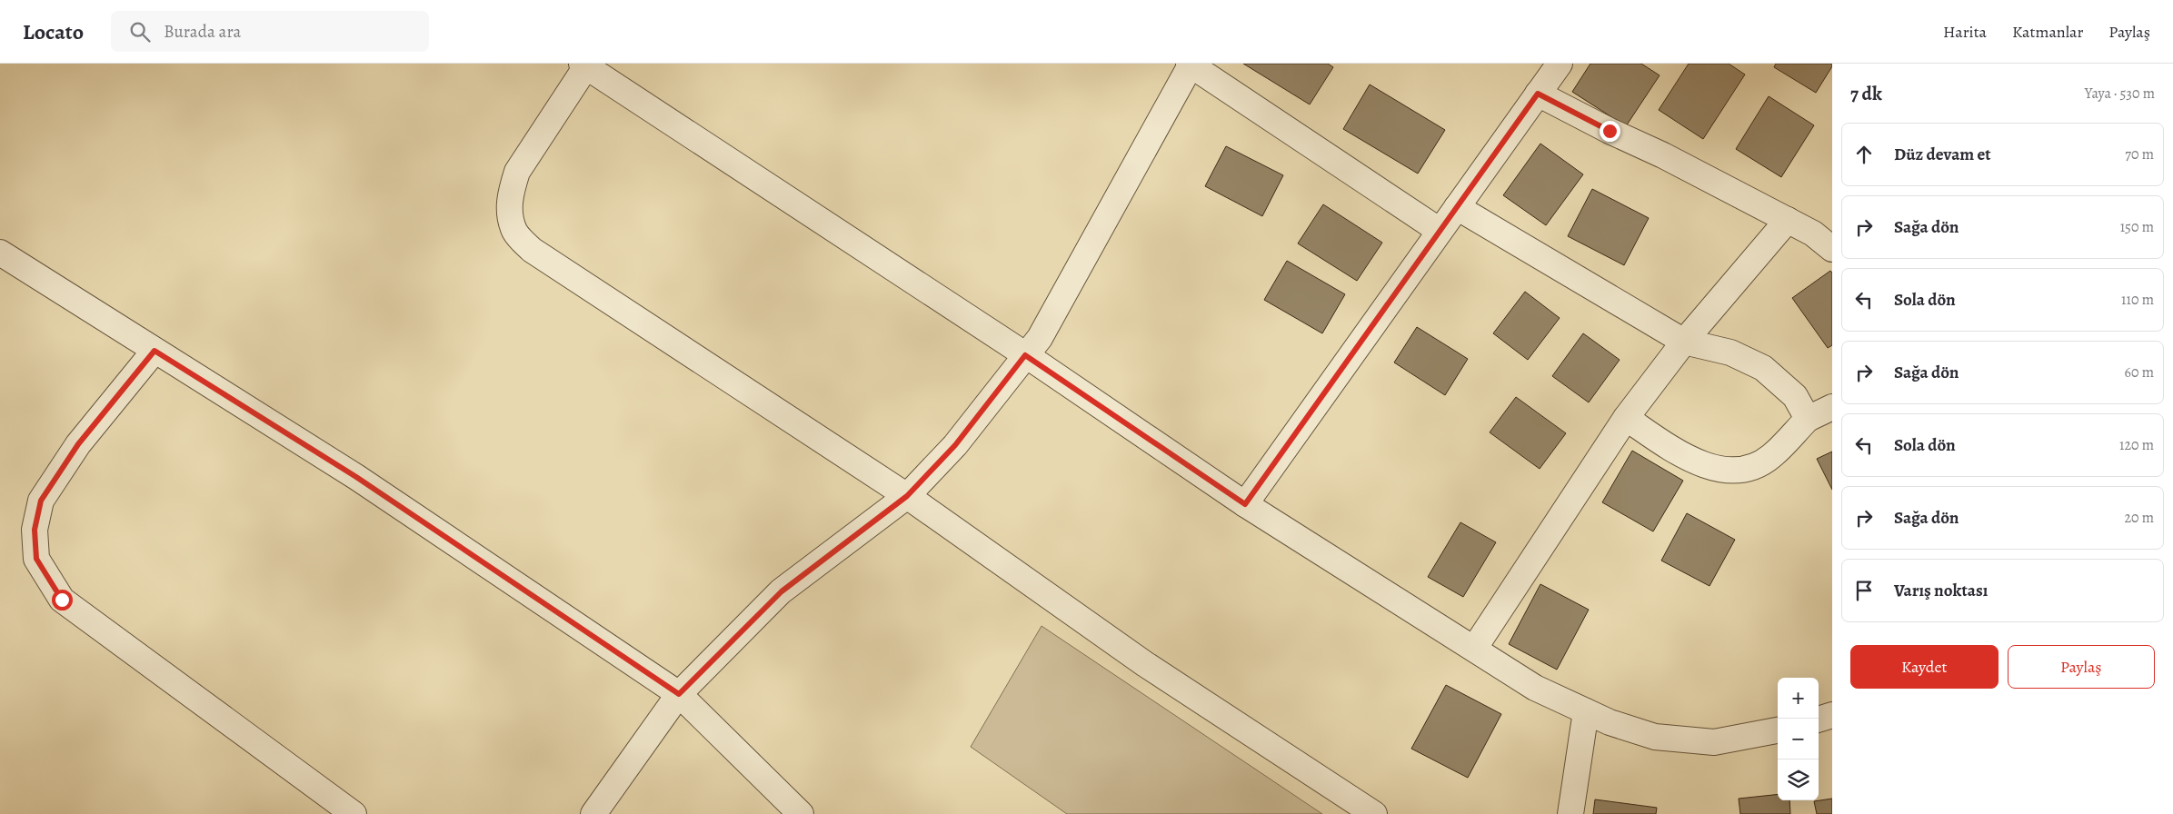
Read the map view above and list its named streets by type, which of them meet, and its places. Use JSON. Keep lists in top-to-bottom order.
{
  "page": {
    "header": "Locato",
    "search": "Burada ara",
    "nav": ["Harita", "Katmanlar", "Paylaş"],
    "heading": ["7 dk", "Yaya · 530 m"],
    "list": [
      ["Düz devam et", "70 m"],
      ["Sağa dön", "150 m"],
      ["Sola dön", "110 m"],
      ["Sağa dön", "60 m"],
      ["Sola dön", "120 m"],
      ["Sağa dön", "20 m"],
      "Varış noktası"
    ],
    "buttons": ["Kaydet", "Paylaş"],
    "map_buttons": ["+", "−"]
  }
}
